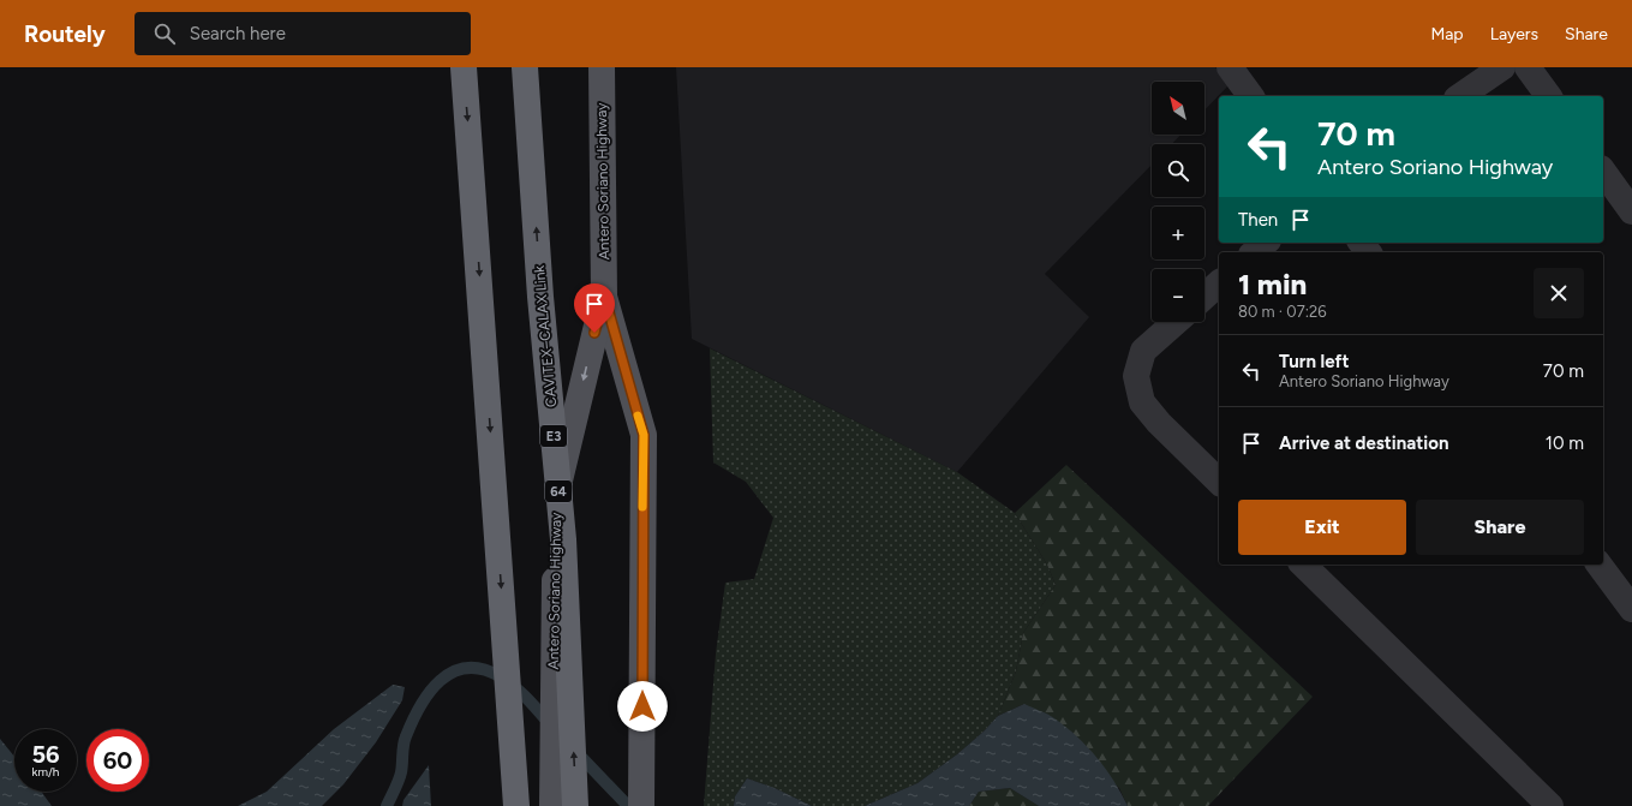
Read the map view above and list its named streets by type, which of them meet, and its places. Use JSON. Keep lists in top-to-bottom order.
{
  "streets": {
    "highway": ["CAVITEX–CALAX Link", "E3"],
    "main road": ["Antero Soriano Highway", "64"]
  },
  "north": "top left",
  "page": {
    "header": "Routely",
    "search": "Search here",
    "nav": ["Map", "Layers", "Share"],
    "map_buttons": ["+", "−"],
    "turn": ["70 m", "Antero Soriano Highway"],
    "then": "Then",
    "heading": ["1 min", "80 m · 07:26"],
    "list": [
      {
        "name": "Turn left",
        "note": "Antero Soriano Highway",
        "value": "70 m"
      },
      {
        "name": "Arrive at destination",
        "value": "10 m"
      }
    ],
    "buttons": ["Exit", "Share"],
    "speed": "56 km/h",
    "limit": "60"
  }
}
